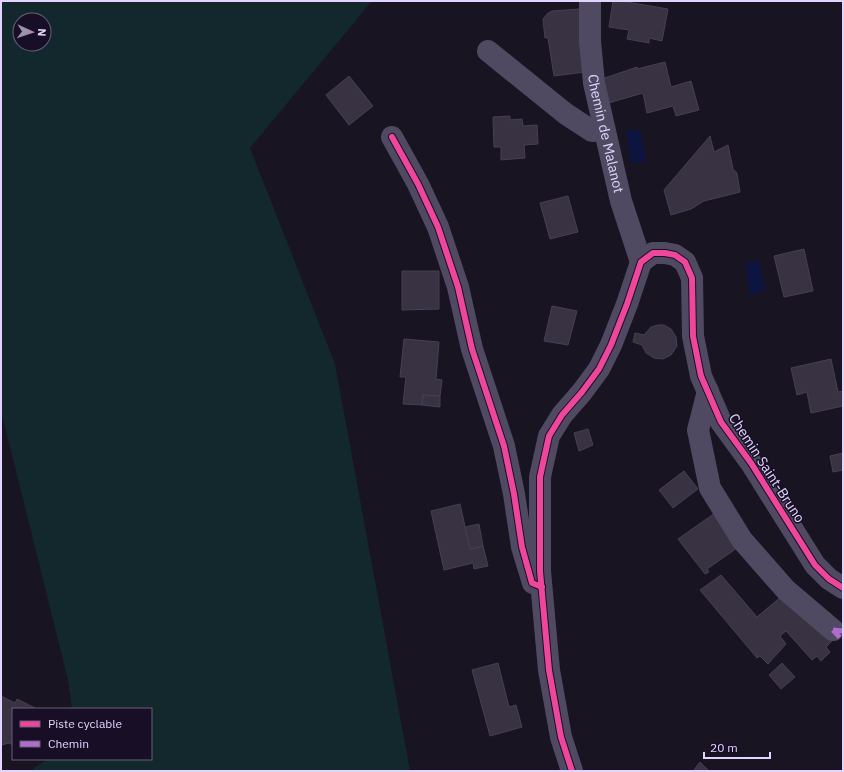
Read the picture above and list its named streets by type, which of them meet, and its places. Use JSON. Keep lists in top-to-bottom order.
{
  "streets": {
    "street": ["Chemin de Malanot", "Chemin Saint-Bruno"]
  },
  "crossings": [
    ["Chemin de Malanot", "Chemin Saint-Bruno"]
  ],
  "legend": ["Piste cyclable", "Chemin"],
  "scale_bar": "20 m",
  "north": "right"
}
